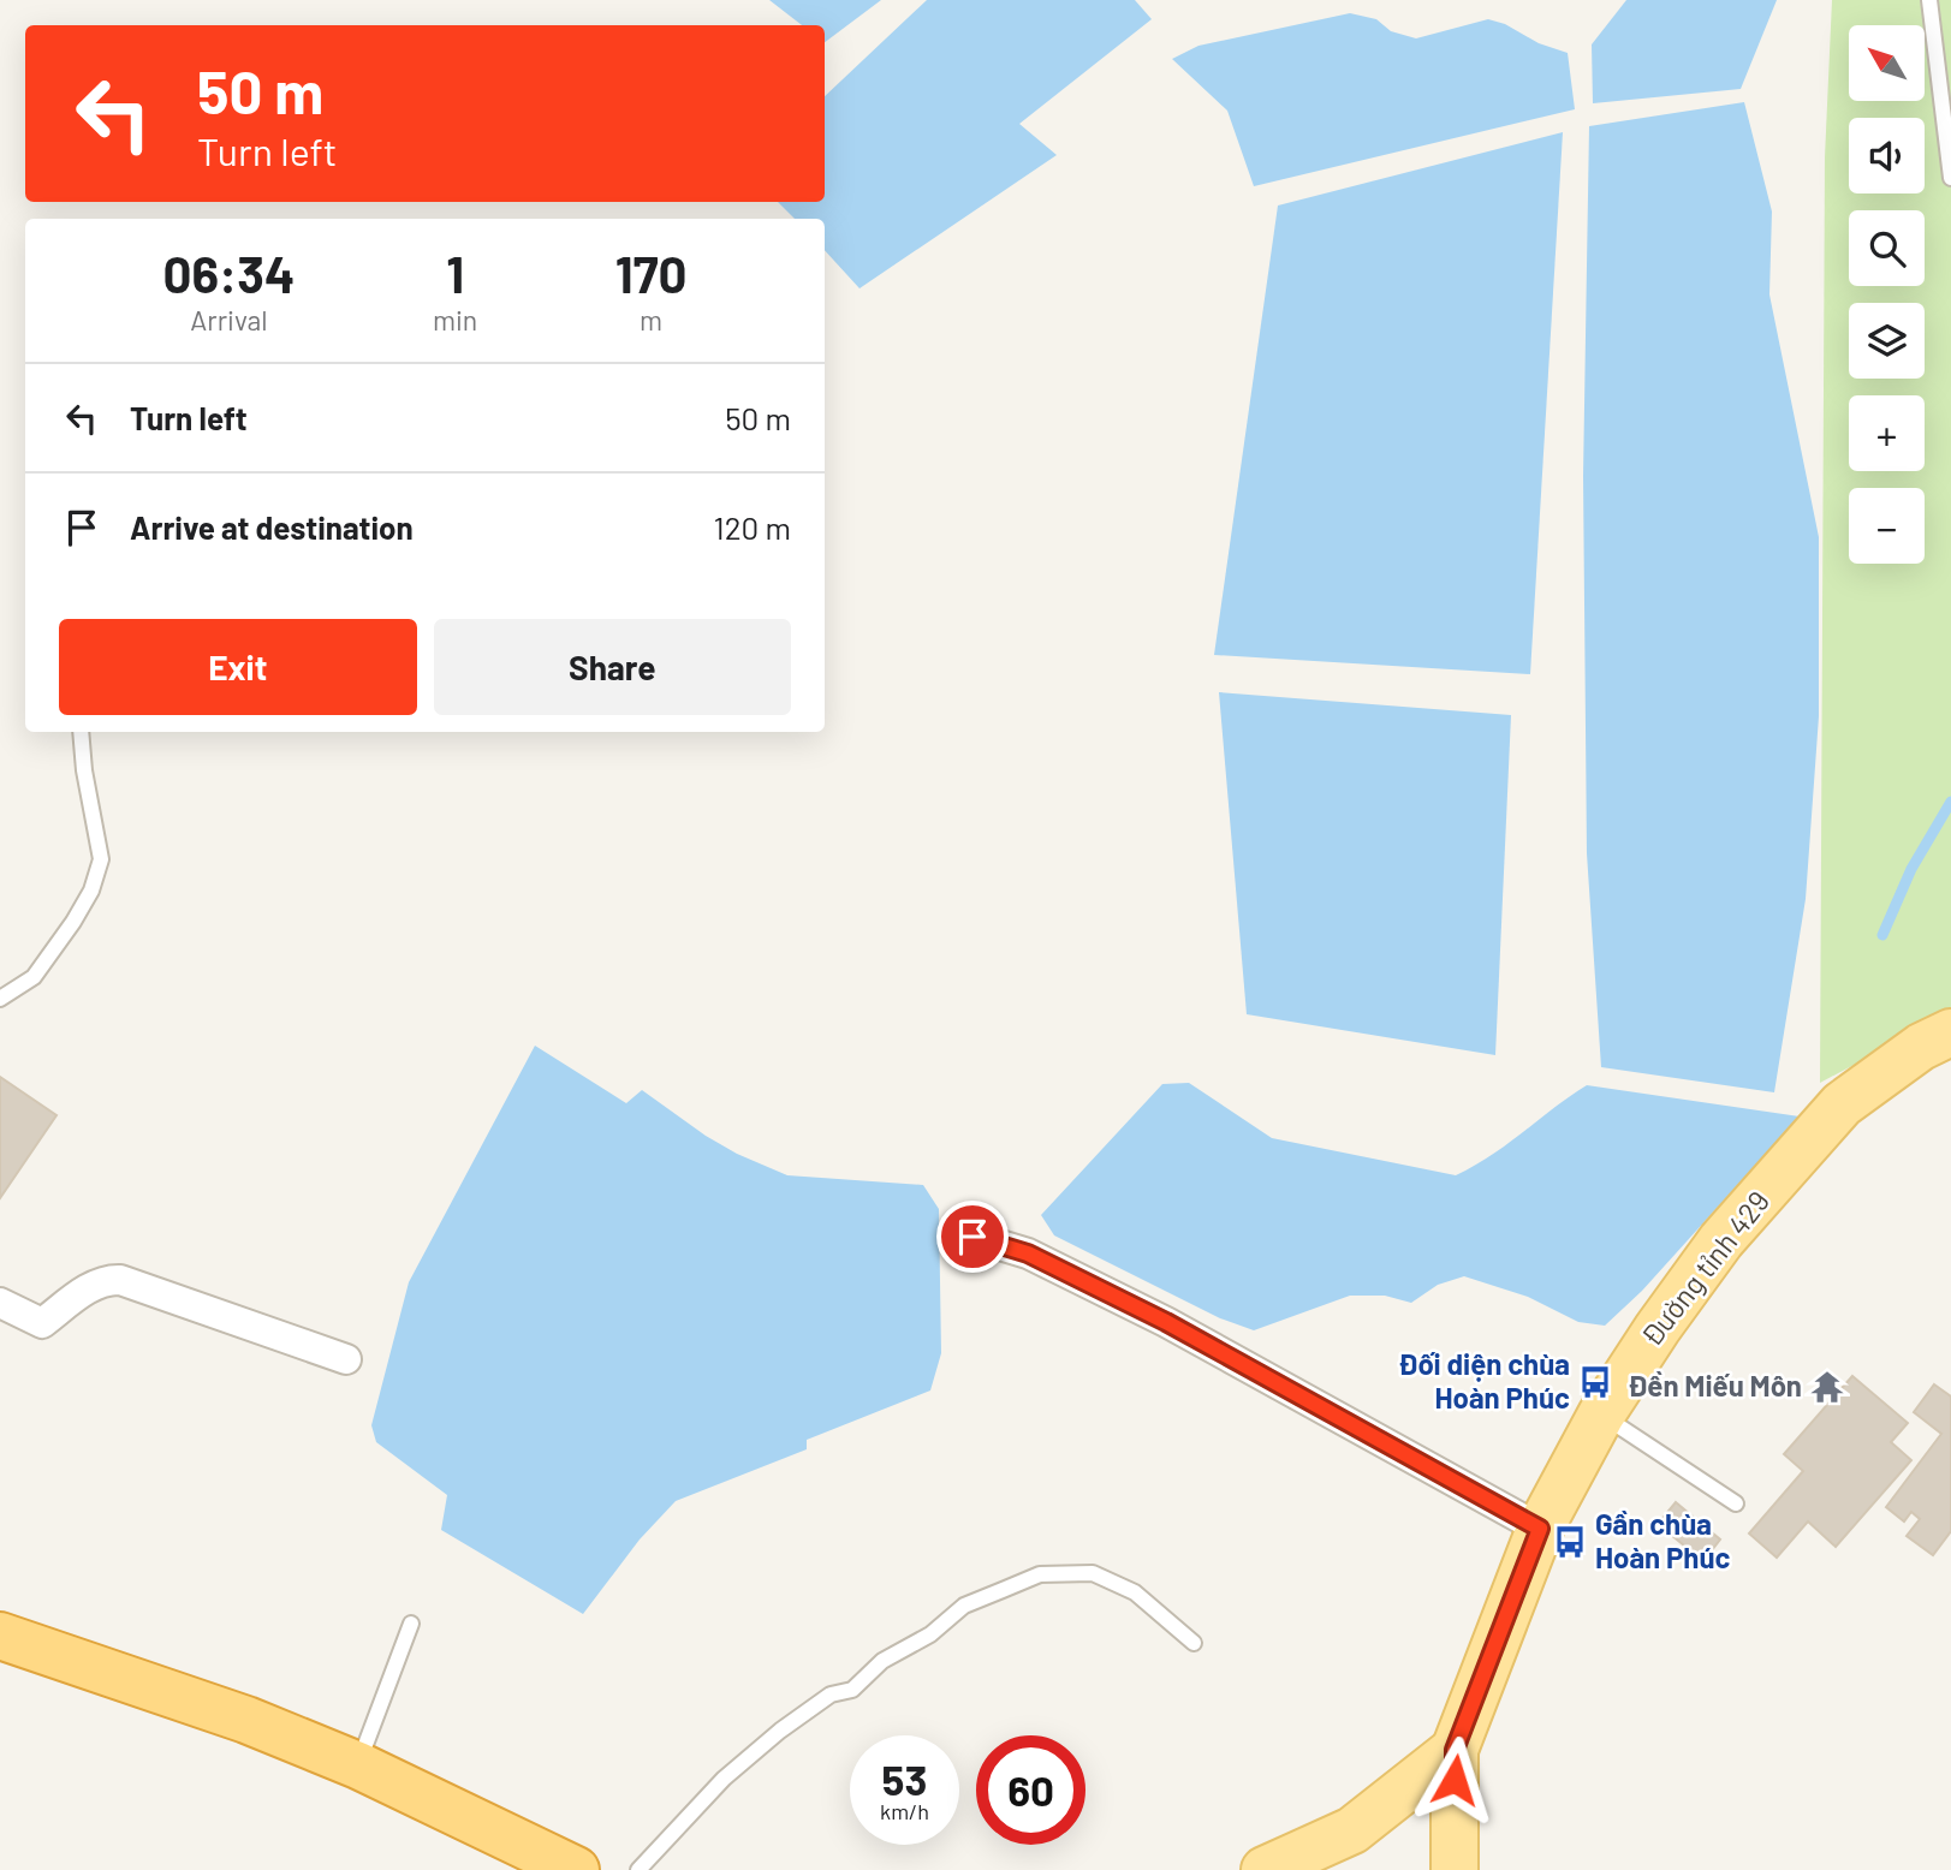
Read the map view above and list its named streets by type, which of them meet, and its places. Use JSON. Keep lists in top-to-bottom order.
{
  "streets": {
    "main road": ["Đường tỉnh 429"]
  },
  "places": {
    "bus stop": ["Đối diện chùa Hoàn Phúc", "Gần chùa Hoàn Phúc"],
    "temple": ["Đền Miếu Môn"]
  },
  "north": "top left",
  "page": {
    "map_buttons": ["+", "−"],
    "turn": ["50 m", "Turn left"],
    "eta": [
      "06:34",
      "Arrival",
      "1",
      "min",
      "170",
      "m"
    ],
    "list": [
      {
        "name": "Turn left",
        "value": "50 m"
      },
      {
        "name": "Arrive at destination",
        "value": "120 m"
      }
    ],
    "buttons": ["Exit", "Share"],
    "speed": "53 km/h",
    "limit": "60"
  }
}
